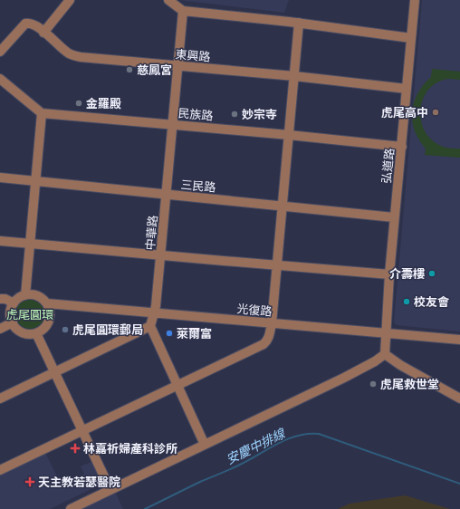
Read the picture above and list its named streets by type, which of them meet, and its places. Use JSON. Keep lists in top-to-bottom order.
{
  "streets": {
    "street": [
      "東興路",
      "民族路",
      "弘道路",
      "三民路",
      "中華路",
      "光復路"
    ]
  },
  "crossings": [
    ["東興路", "弘道路"],
    ["東興路", "中華路"],
    ["民族路", "弘道路"],
    ["民族路", "中華路"],
    ["弘道路", "三民路"],
    ["弘道路", "光復路"],
    ["三民路", "中華路"],
    ["中華路", "光復路"]
  ],
  "water": ["安慶中排線"],
  "parks": ["虎尾圓環"],
  "places": {
    "other": [
      "慈鳳宮",
      "金羅殿",
      "虎尾高中",
      "妙宗寺",
      "介壽樓",
      "校友會",
      "虎尾圓環郵局",
      "萊爾富",
      "虎尾救世堂"
    ],
    "health": ["林嘉祈婦產科診所", "天主教若瑟醫院"]
  }
}
